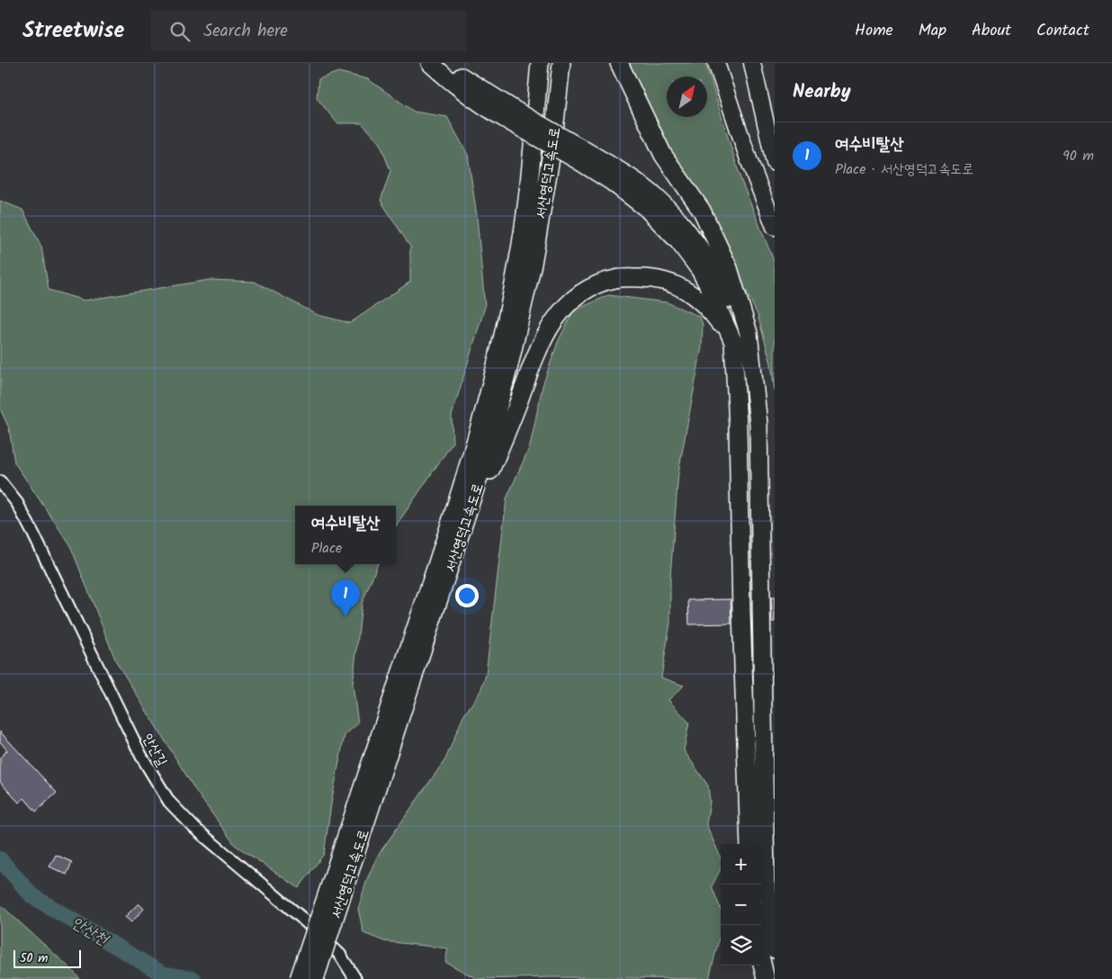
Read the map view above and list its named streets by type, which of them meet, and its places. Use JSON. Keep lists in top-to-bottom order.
{
  "streets": {
    "highway": ["서산영덕고속도로"],
    "street": ["안산길"]
  },
  "water": ["안산천"],
  "scale_bar": "50 m",
  "north": "top right",
  "page": {
    "header": "Streetwise",
    "search": "Search here",
    "nav": [
      "Home",
      "Map",
      "About",
      "Contact"
    ],
    "heading": "Nearby",
    "list": [
      {
        "mark": "1",
        "name": "여수비탈산",
        "note": "Place · 서산영덕고속도로",
        "value": "90 m"
      }
    ],
    "popup": ["여수비탈산", "Place"],
    "pins": "1",
    "map_buttons": ["+", "−"],
    "scale": "50 m"
  }
}
